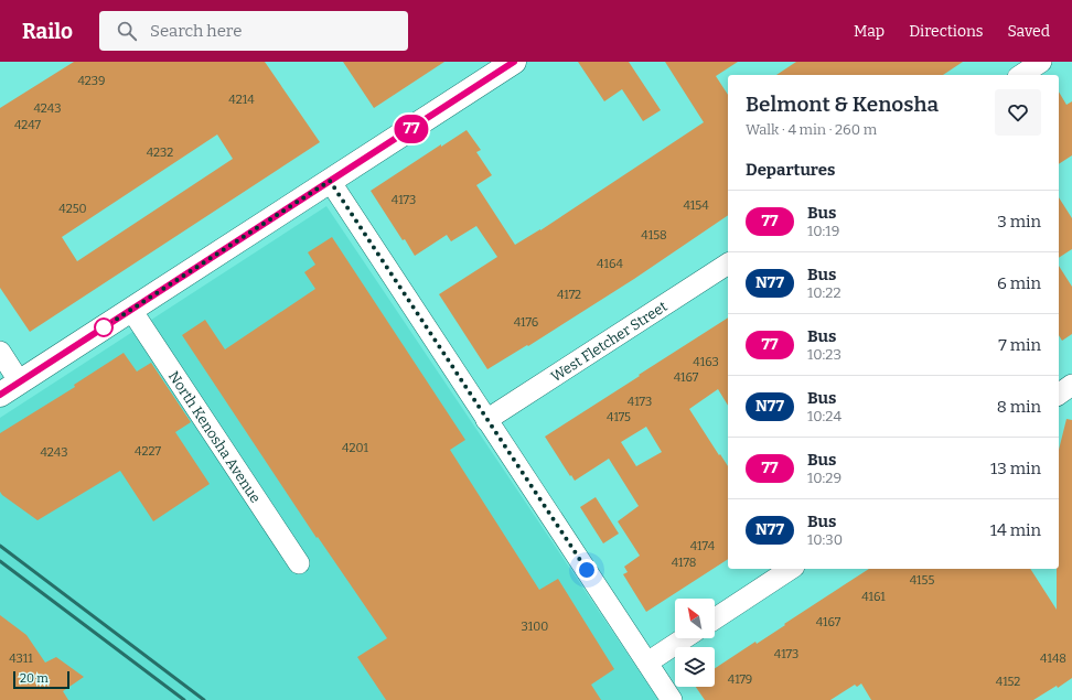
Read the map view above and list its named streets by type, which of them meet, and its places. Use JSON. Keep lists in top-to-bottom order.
{
  "streets": {
    "street": ["West Fletcher Street", "North Kenosha Avenue"]
  },
  "lines": ["bus line 77"],
  "house_numbers": [
    "4239",
    "4214",
    "4243",
    "4247",
    "4232",
    "4173",
    "4154",
    "4250",
    "4158",
    "4164",
    "4172",
    "4176",
    "4163",
    "4167",
    "4173",
    "4175",
    "4201",
    "4227",
    "4243",
    "4174",
    "4178",
    "4155",
    "4161",
    "4167",
    "3100",
    "4173",
    "4311",
    "4148",
    "4179",
    "4152"
  ],
  "scale_bar": "20 m",
  "north": "top left",
  "page": {
    "header": "Railo",
    "search": "Search here",
    "nav": ["Map", "Directions", "Saved"],
    "on_map": "77",
    "heading": [
      ["Belmont & Kenosha", "Walk · 4 min · 260 m"],
      "Departures"
    ],
    "list": [
      {
        "mark": "77",
        "name": "Bus",
        "note": "10:19",
        "value": "3 min"
      },
      {
        "mark": "N77",
        "name": "Bus",
        "note": "10:22",
        "value": "6 min"
      },
      {
        "mark": "77",
        "name": "Bus",
        "note": "10:23",
        "value": "7 min"
      },
      {
        "mark": "N77",
        "name": "Bus",
        "note": "10:24",
        "value": "8 min"
      },
      {
        "mark": "77",
        "name": "Bus",
        "note": "10:29",
        "value": "13 min"
      },
      {
        "mark": "N77",
        "name": "Bus",
        "note": "10:30",
        "value": "14 min"
      }
    ],
    "scale": "20 m"
  }
}
